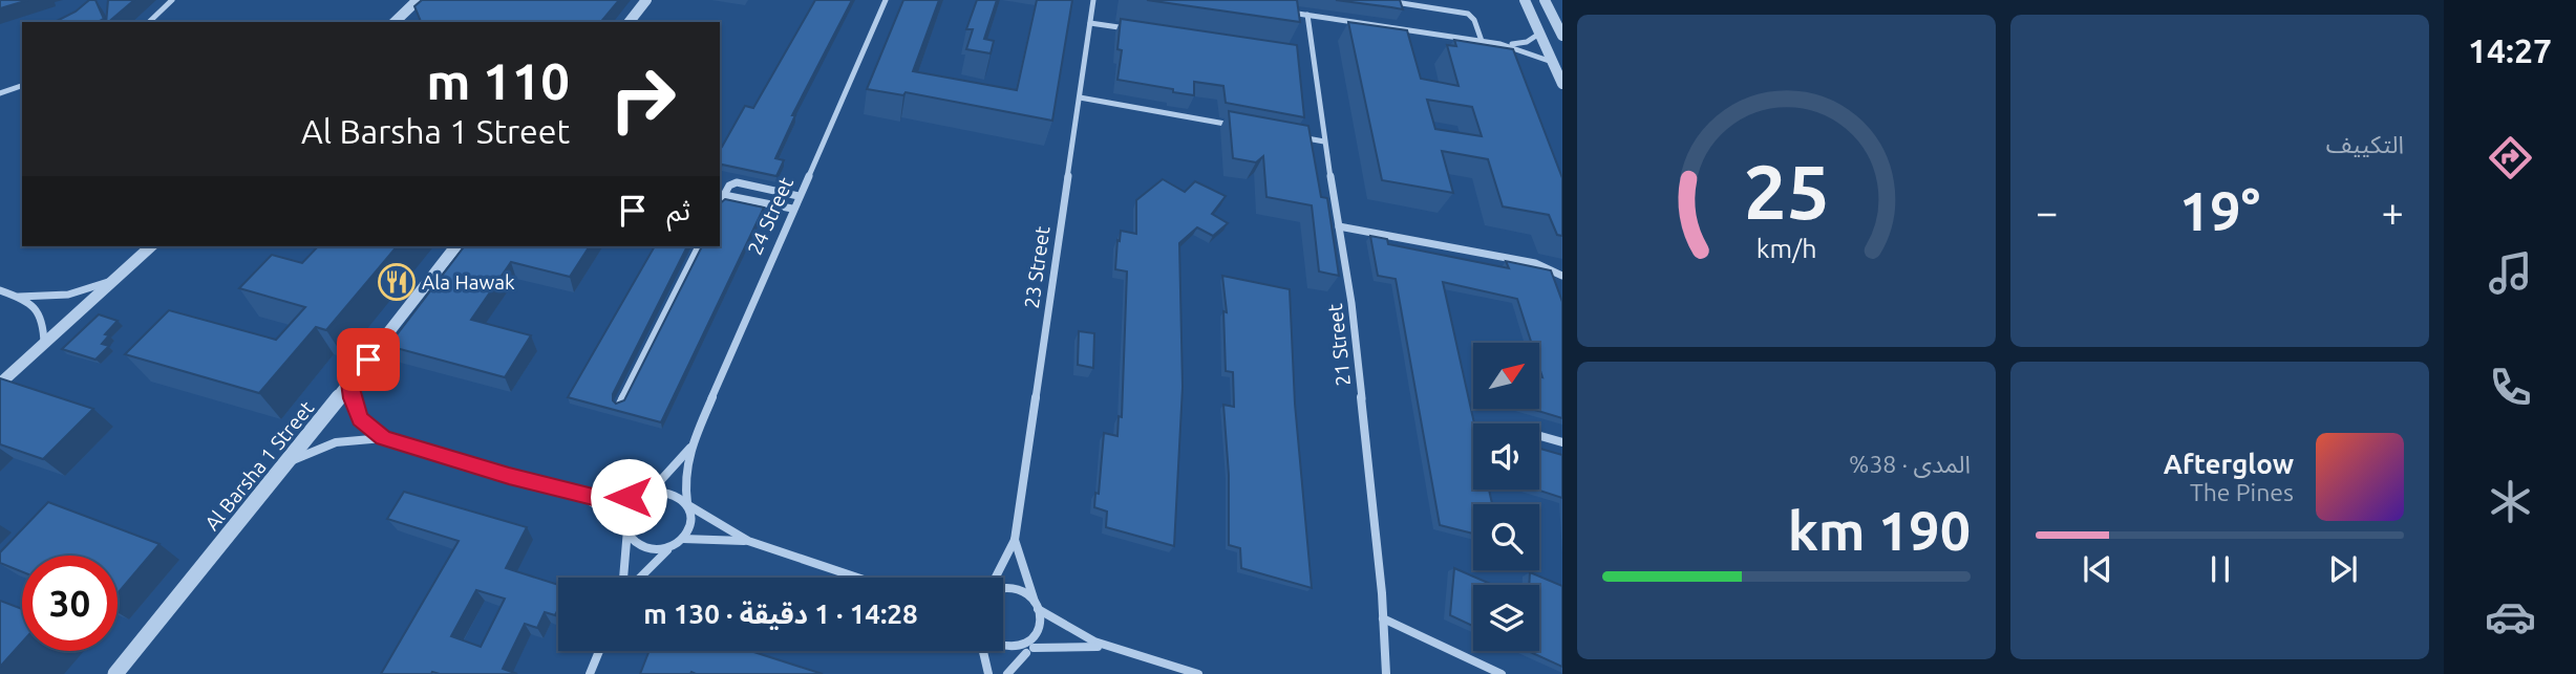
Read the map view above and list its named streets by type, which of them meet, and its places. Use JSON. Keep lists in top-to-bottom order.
{
  "streets": {
    "street": [
      "24 Street",
      "23 Street",
      "21 Street",
      "Al Barsha 1 Street"
    ]
  },
  "places": {
    "restaurant": ["Ala Hawak"]
  },
  "north": "top right",
  "page": {
    "tabs": "14:27",
    "tile": [
      "التكييف",
      ["المدى · 38%", "190 km"]
    ],
    "turn": ["110 m", "Al Barsha 1 Street"],
    "then": "ثم",
    "heat": ["−", "19°", "+"],
    "song": ["Afterglow", "The Pines"],
    "limit": "30",
    "trip": "14:28 · 1 دقيقة · 130 m",
    "gauge": ["25", "km/h"]
  }
}
